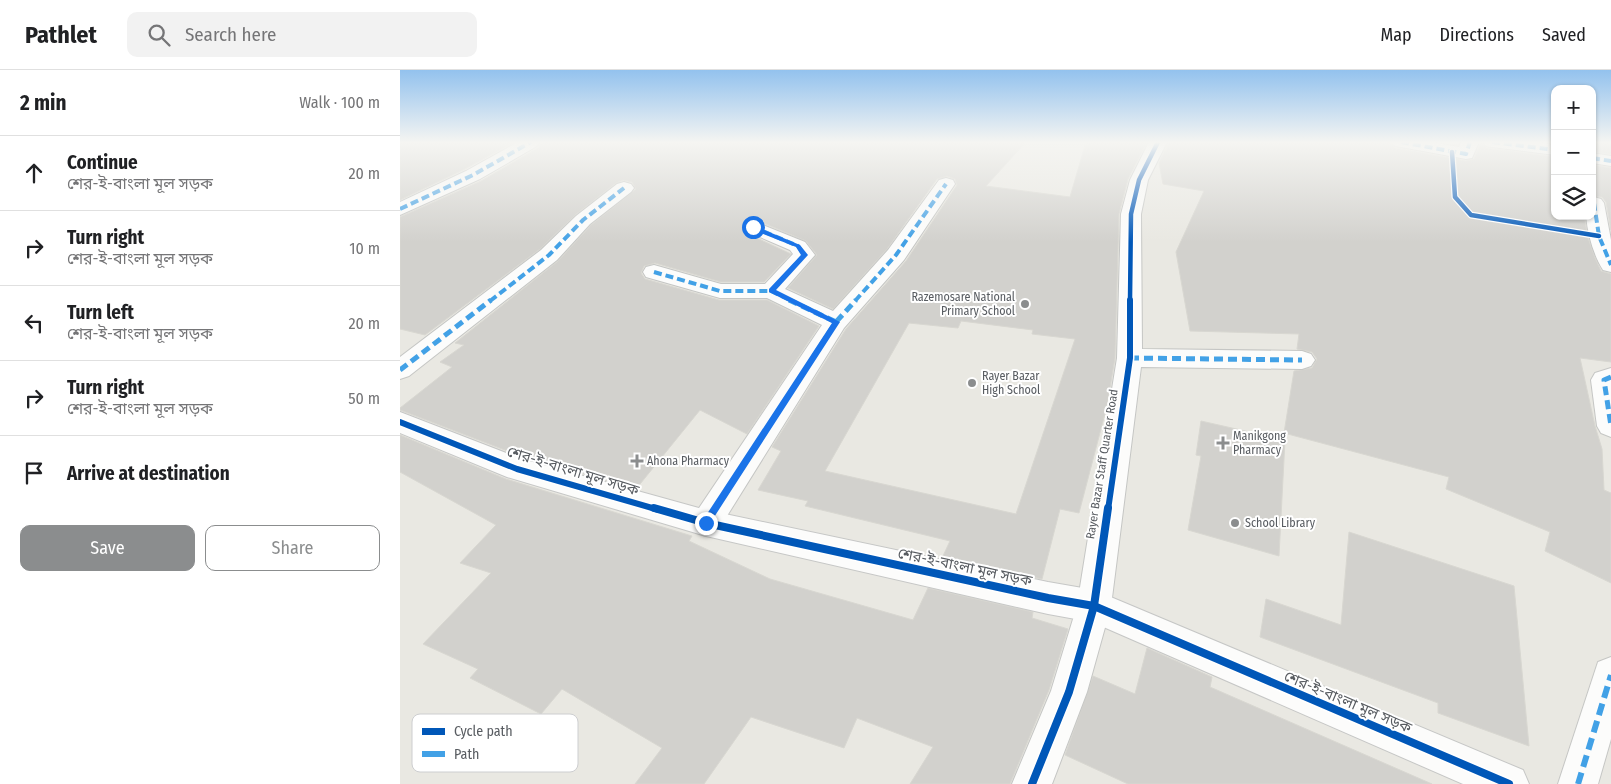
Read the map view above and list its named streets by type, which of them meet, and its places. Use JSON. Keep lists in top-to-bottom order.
{
  "streets": {
    "street": ["Rayer Bazar Staff Quarter Road", "শের-ই-বাংলা মূল সড়ক"]
  },
  "crossings": [
    ["Rayer Bazar Staff Quarter Road", "শের-ই-বাংলা মূল সড়ক"]
  ],
  "places": {
    "other": ["Razemosare National Primary School", "Rayer Bazar High School", "School Library"],
    "health": ["Manikgong Pharmacy", "Ahona Pharmacy"]
  },
  "legend": ["Cycle path", "Path"],
  "page": {
    "header": "Pathlet",
    "search": "Search here",
    "nav": ["Map", "Directions", "Saved"],
    "heading": ["2 min", "Walk · 100 m"],
    "map_buttons": ["+", "−"],
    "list": [
      ["Continue", "শের-ই-বাংলা মূল সড়ক", "20 m"],
      ["Turn right", "শের-ই-বাংলা মূল সড়ক", "10 m"],
      ["Turn left", "শের-ই-বাংলা মূল সড়ক", "20 m"],
      ["Turn right", "শের-ই-বাংলা মূল সড়ক", "50 m"],
      "Arrive at destination"
    ],
    "buttons": ["Save", "Share"]
  }
}
